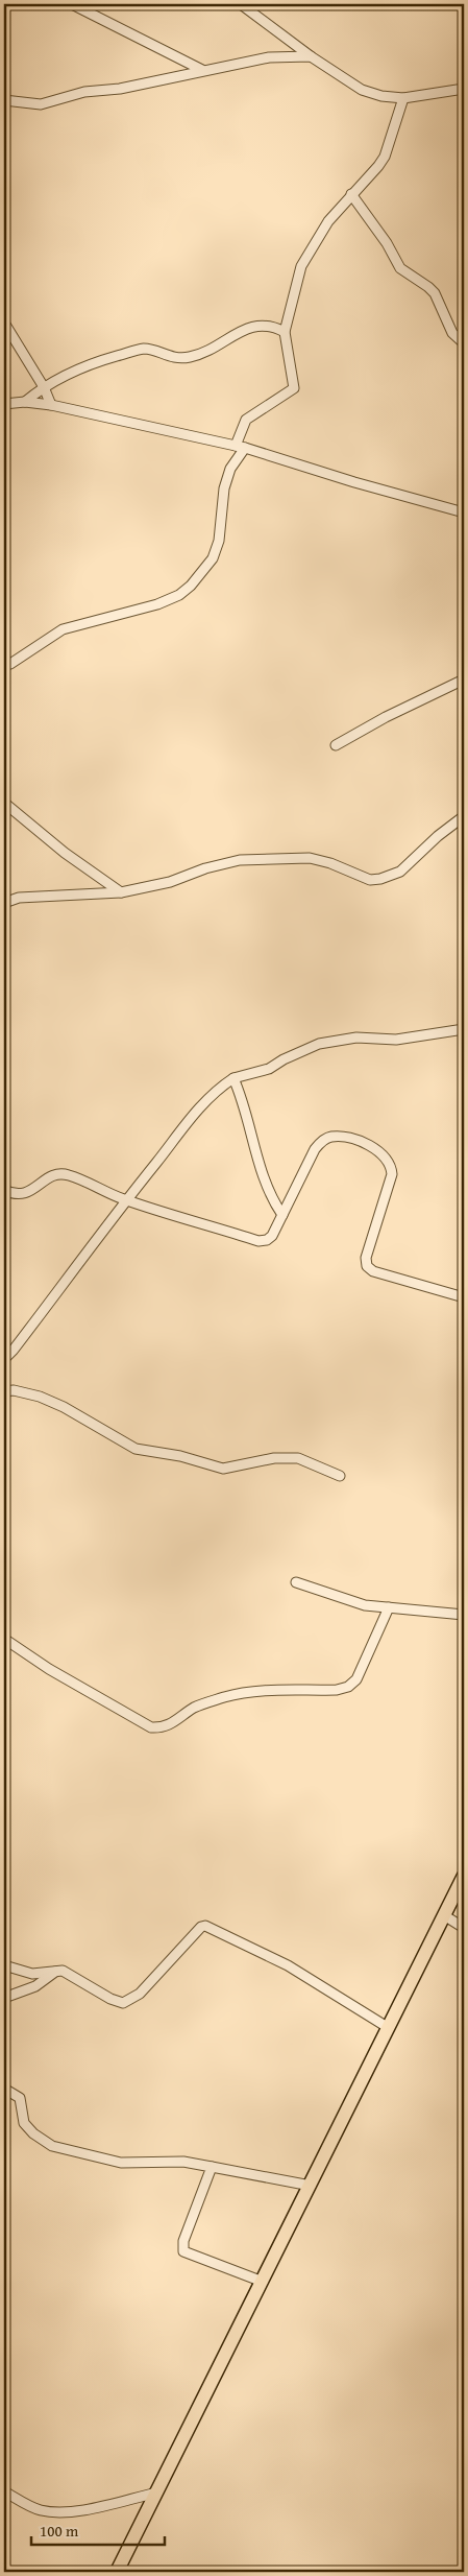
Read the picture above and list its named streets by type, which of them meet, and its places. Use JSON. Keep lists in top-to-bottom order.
{
  "scale_bar": "100 m"
}
